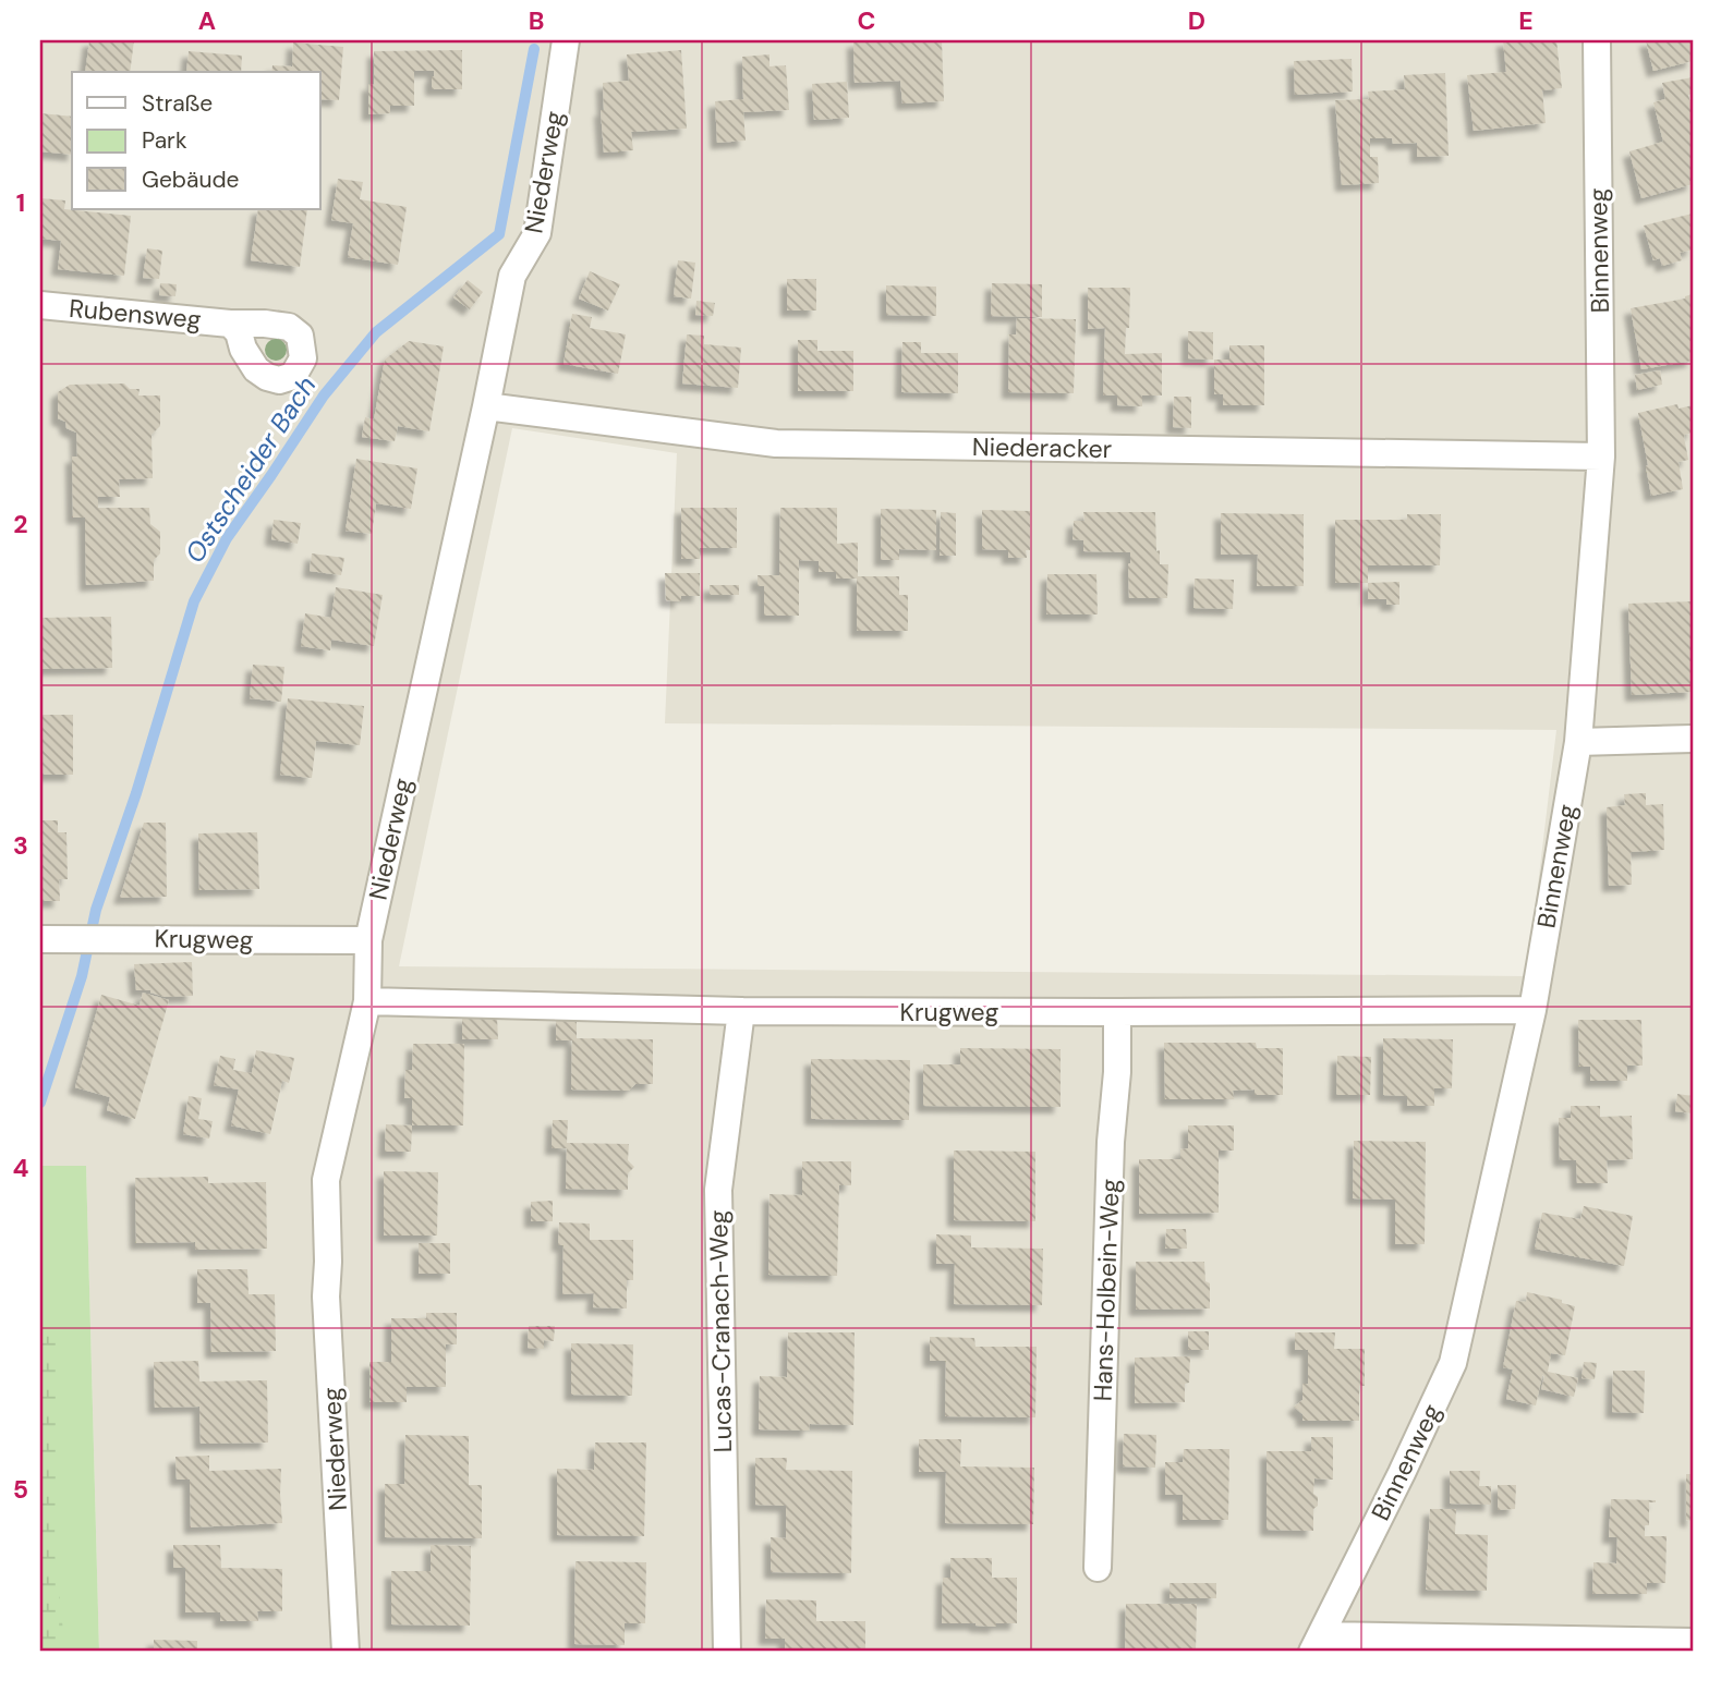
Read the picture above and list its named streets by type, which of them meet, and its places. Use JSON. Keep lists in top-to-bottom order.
{
  "streets": {
    "street": [
      "Niederweg",
      "Binnenweg",
      "Rubensweg",
      "Niederacker",
      "Krugweg",
      "Hans-Holbein-Weg",
      "Lucas-Cranach-Weg"
    ]
  },
  "crossings": [
    ["Niederweg", "Niederacker"],
    ["Niederweg", "Krugweg"],
    ["Binnenweg", "Niederacker"],
    ["Binnenweg", "Krugweg"],
    ["Krugweg", "Hans-Holbein-Weg"],
    ["Krugweg", "Lucas-Cranach-Weg"]
  ],
  "water": ["Ostscheider Bach"],
  "legend": ["Straße", "Park", "Gebäude"],
  "grid": {
    "columns": [
      "A",
      "B",
      "C",
      "D",
      "E"
    ],
    "rows": [
      "1",
      "2",
      "3",
      "4",
      "5"
    ]
  }
}
